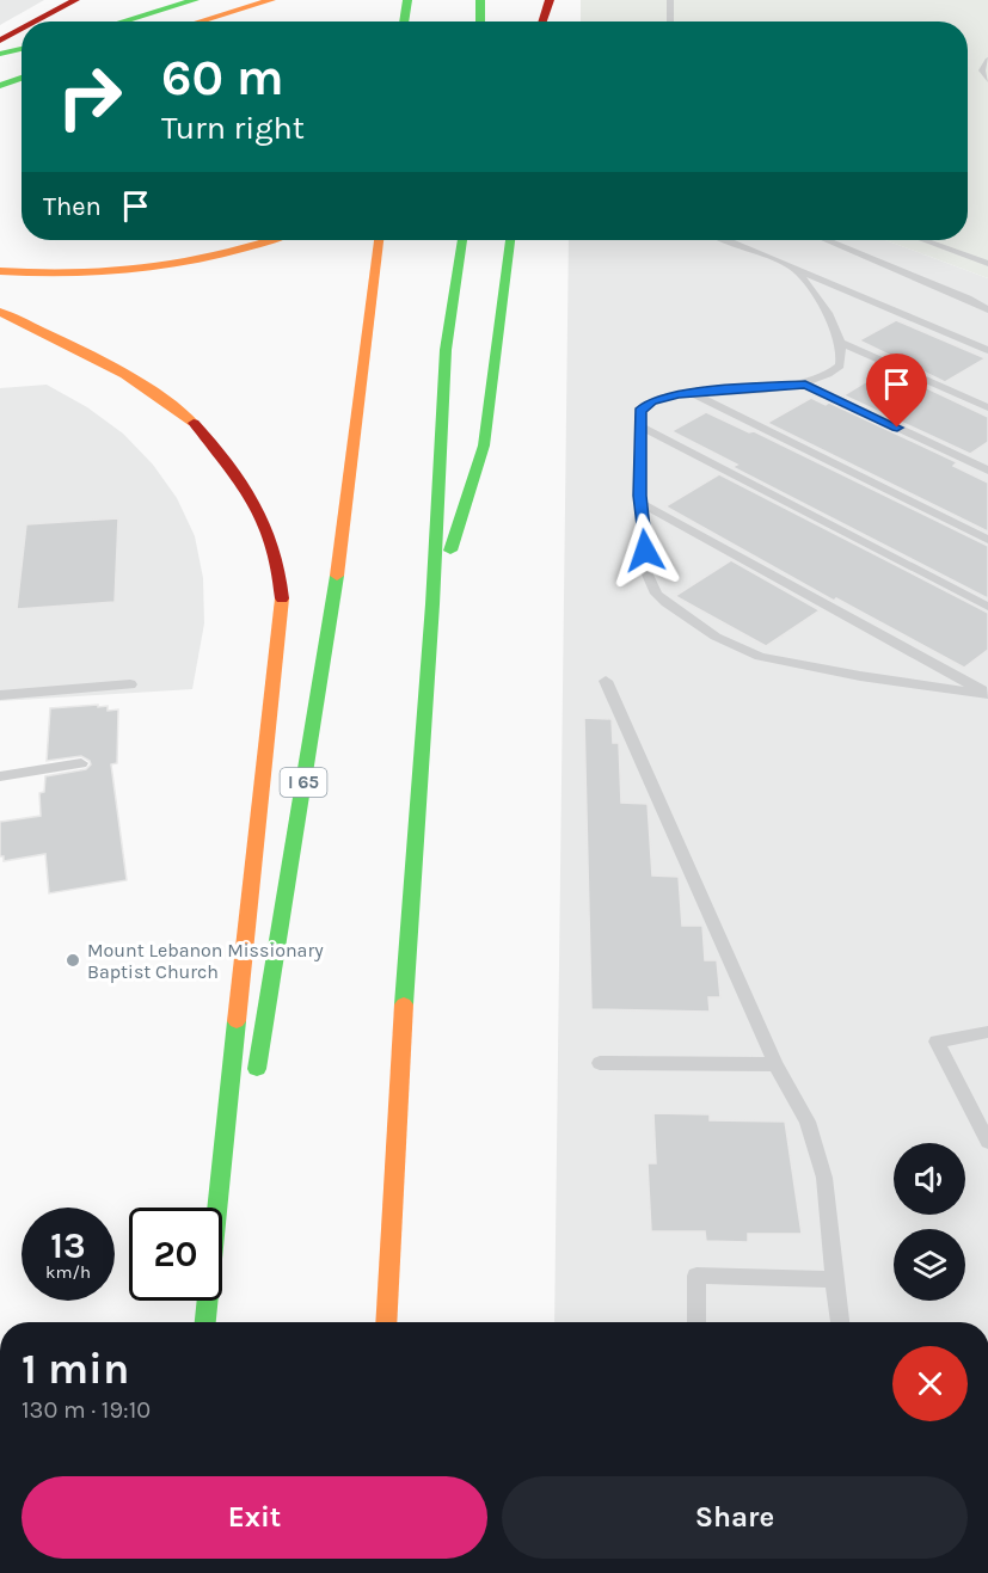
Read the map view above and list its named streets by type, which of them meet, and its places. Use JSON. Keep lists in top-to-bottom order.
{
  "streets": {
    "main road": ["I 65"]
  },
  "places": ["Mount Lebanon Missionary Baptist Church"],
  "page": {
    "turn": ["60 m", "Turn right"],
    "then": "Then",
    "speed": "13 km/h",
    "limit": "20",
    "heading": ["1 min", "130 m · 19:10"],
    "buttons": ["Exit", "Share"]
  }
}
